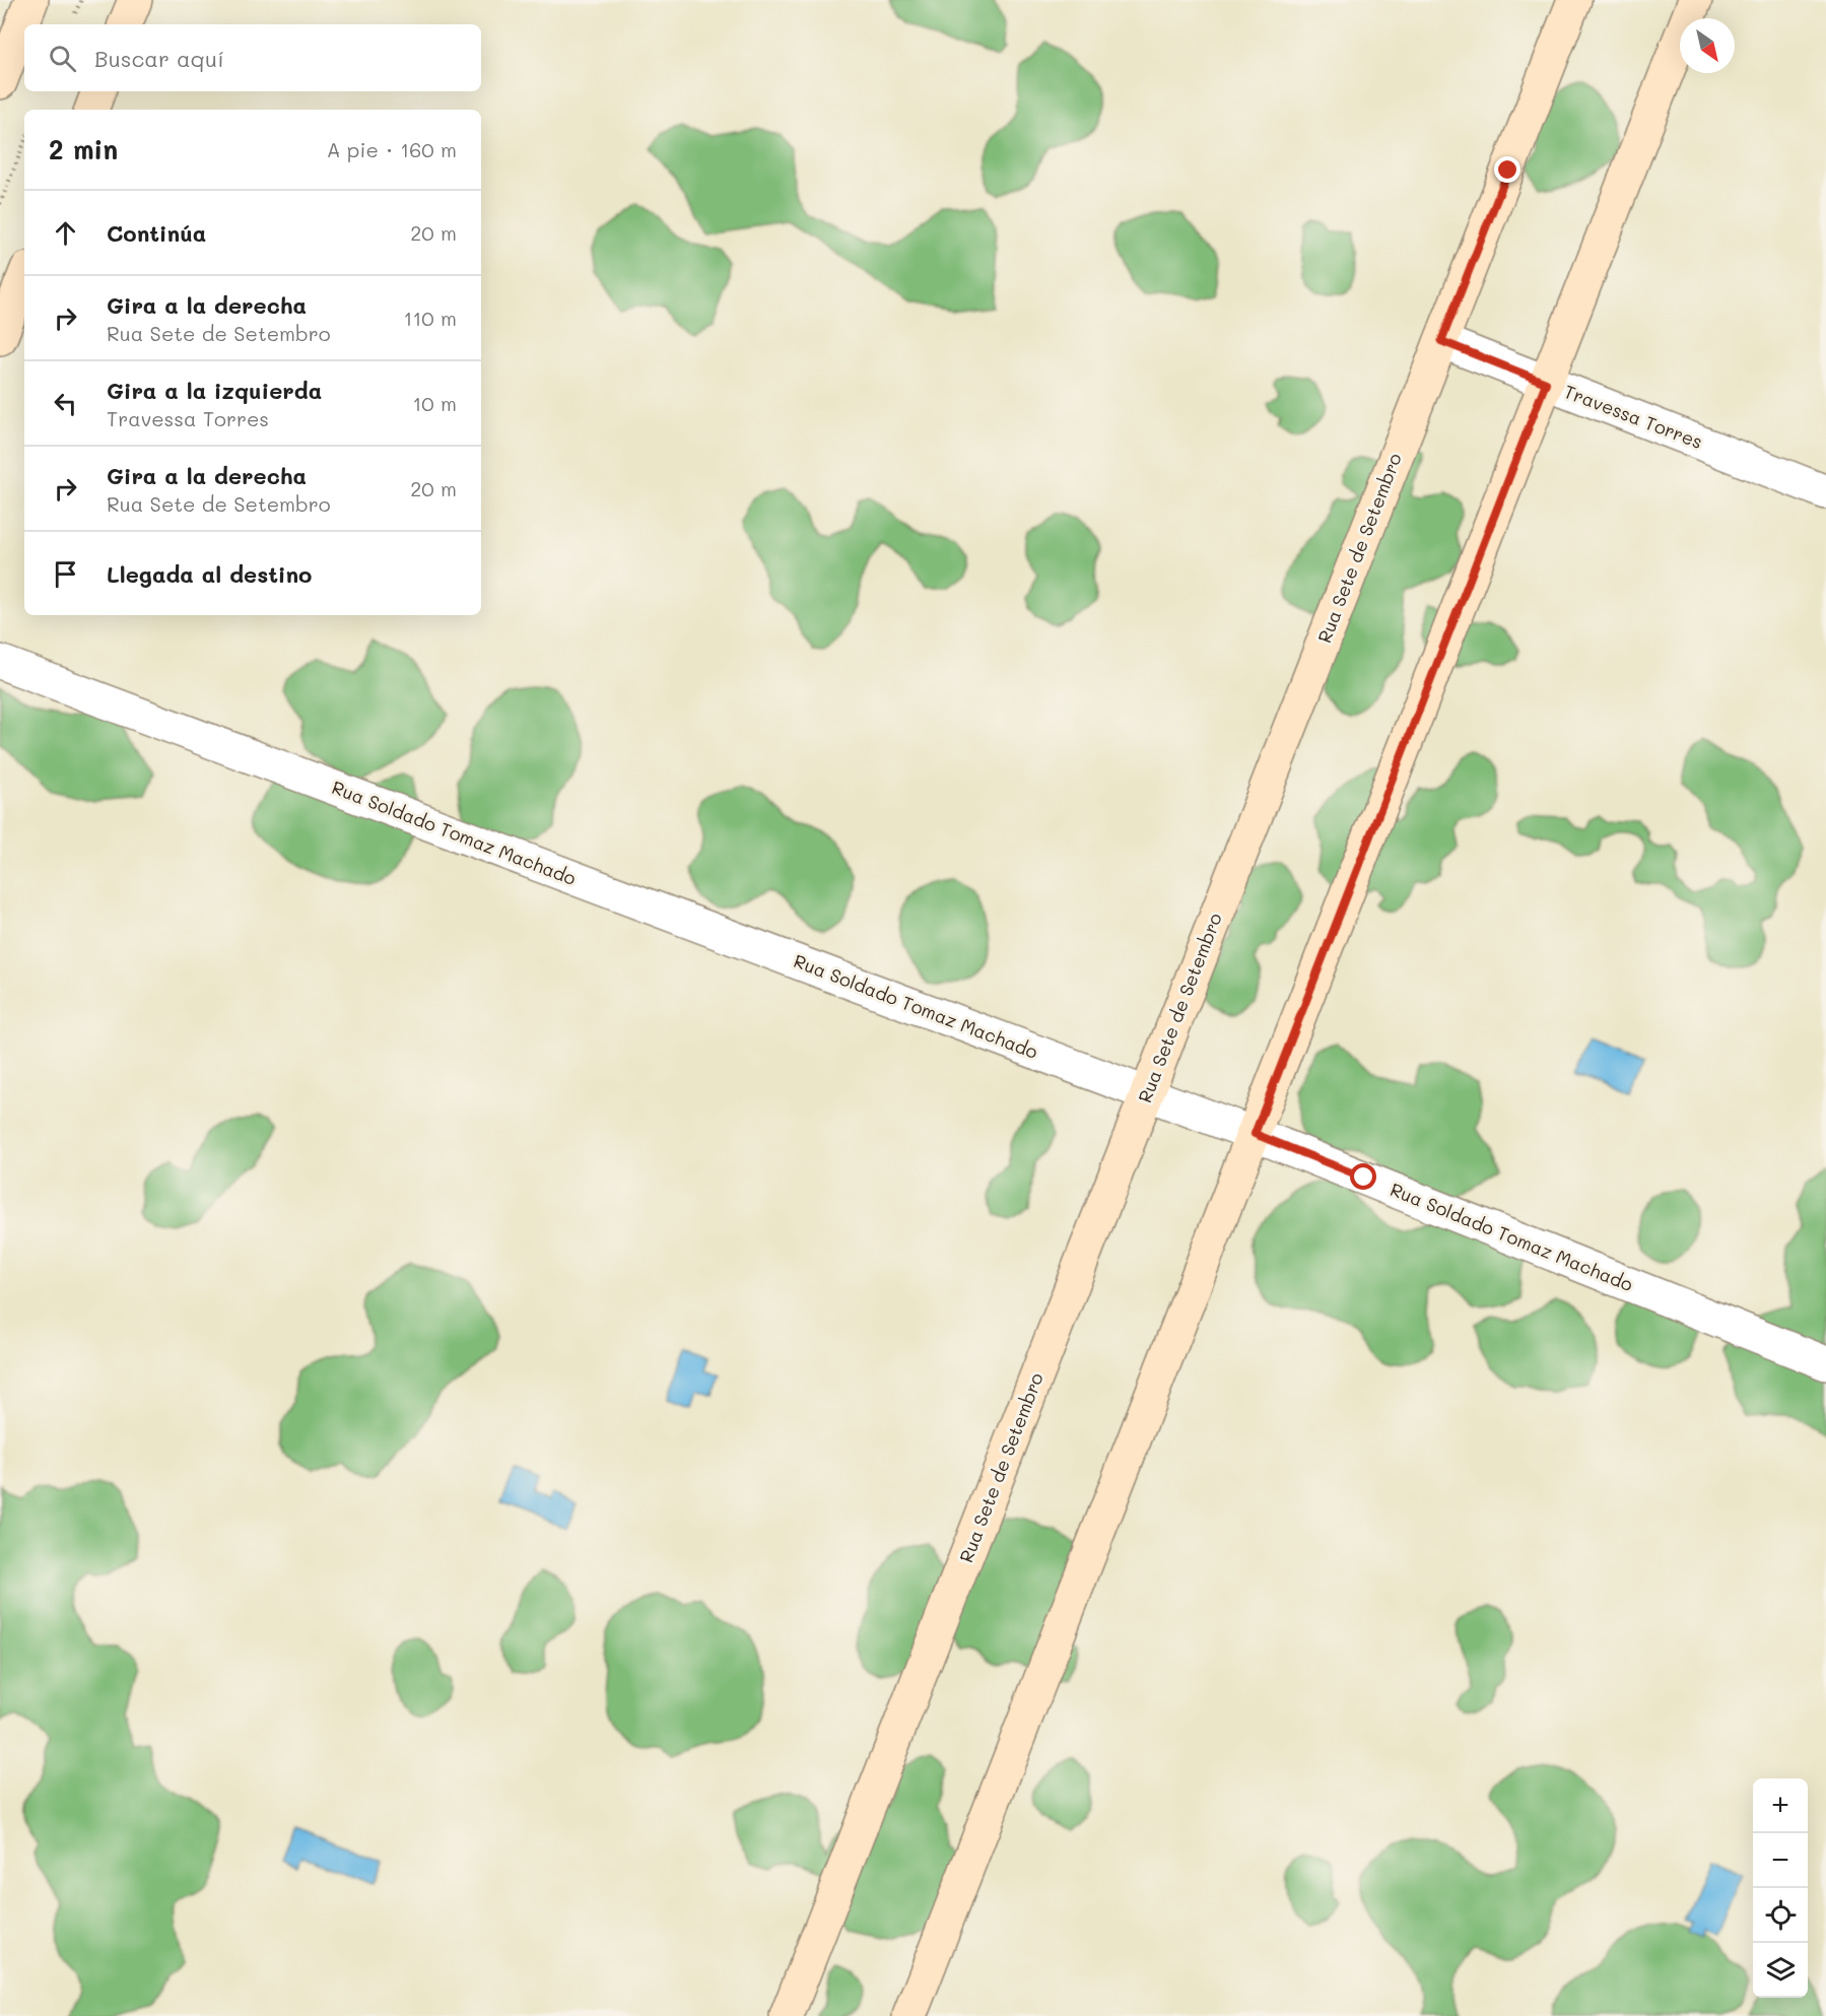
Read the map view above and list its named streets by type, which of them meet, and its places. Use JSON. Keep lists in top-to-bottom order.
{
  "streets": {
    "main road": ["Rua Sete de Setembro"],
    "street": ["Travessa Torres", "Rua Soldado Tomaz Machado"]
  },
  "crossings": [
    ["Travessa Torres", "Rua Sete de Setembro"],
    ["Rua Sete de Setembro", "Rua Soldado Tomaz Machado"]
  ],
  "north": "bottom right",
  "page": {
    "search": "Buscar aquí",
    "heading": ["2 min", "A pie · 160 m"],
    "list": [
      ["Continúa", "20 m"],
      ["Gira a la derecha", "Rua Sete de Setembro", "110 m"],
      ["Gira a la izquierda", "Travessa Torres", "10 m"],
      ["Gira a la derecha", "Rua Sete de Setembro", "20 m"],
      "Llegada al destino"
    ],
    "map_buttons": ["+", "−"]
  }
}
